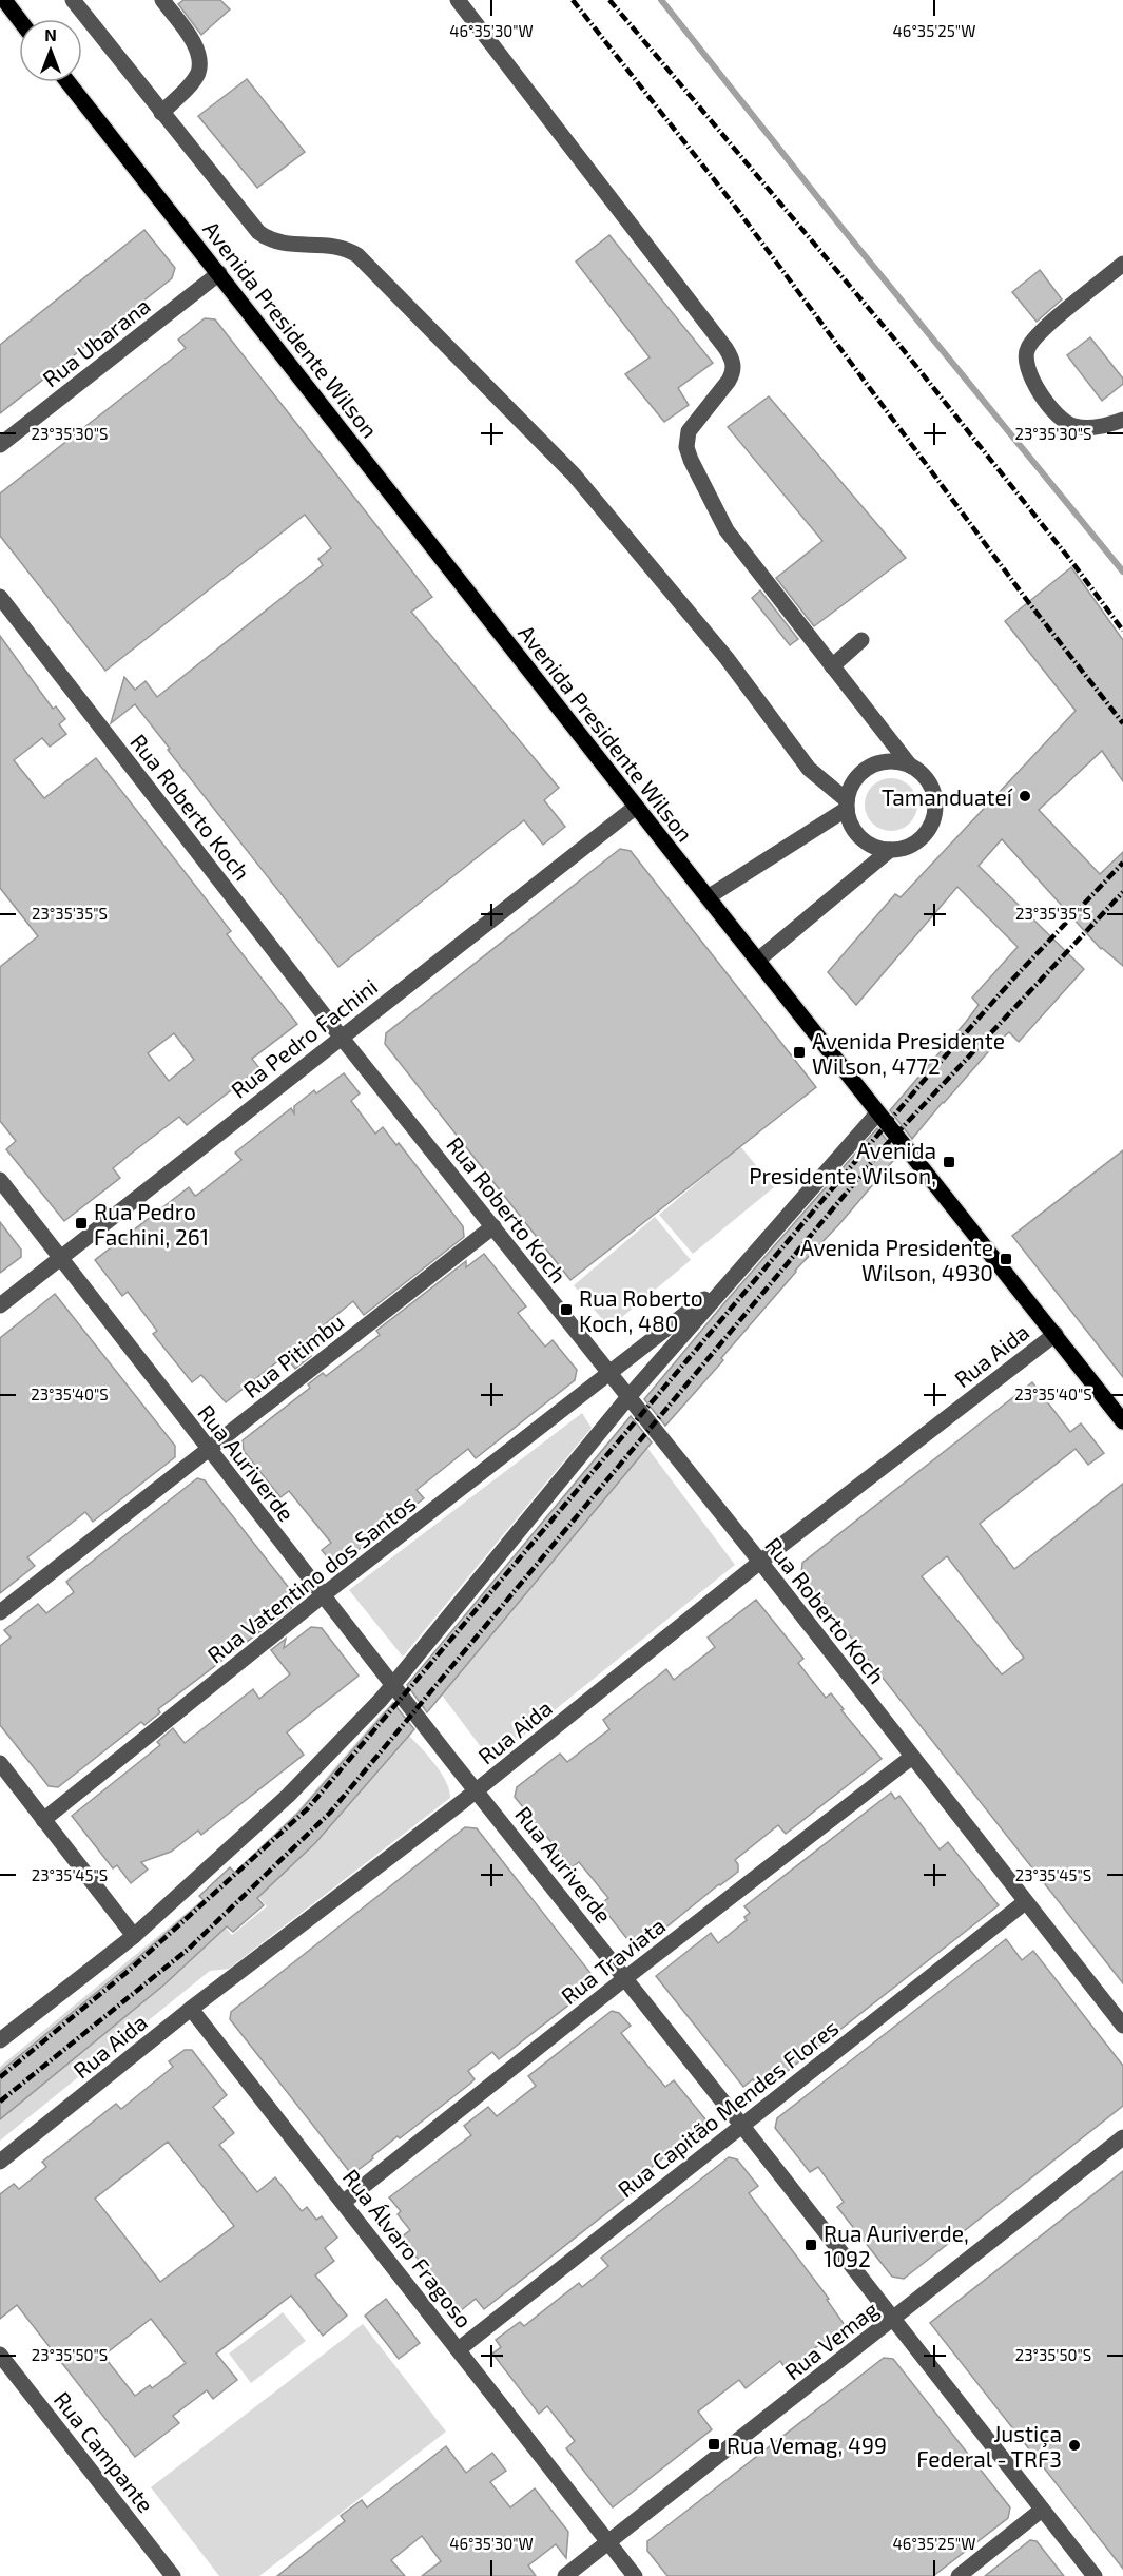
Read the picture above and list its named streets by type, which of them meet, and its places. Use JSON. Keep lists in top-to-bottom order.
{
  "streets": {
    "main road": ["Avenida Presidente Wilson"],
    "street": [
      "Rua Ubarana",
      "Rua Roberto Koch",
      "Rua Pedro Fachini",
      "Rua Pitimbu",
      "Rua Aida",
      "Rua Auriverde",
      "Rua Vatentino dos Santos",
      "Rua Traviata",
      "Rua Capitão Mendes Flores",
      "Rua Álvaro Fragoso",
      "Rua Vemag",
      "Rua Campante"
    ]
  },
  "crossings": [
    ["Avenida Presidente Wilson", "Rua Ubarana"],
    ["Avenida Presidente Wilson", "Rua Pedro Fachini"],
    ["Avenida Presidente Wilson", "Rua Aida"],
    ["Rua Roberto Koch", "Rua Pedro Fachini"],
    ["Rua Roberto Koch", "Rua Pitimbu"],
    ["Rua Roberto Koch", "Rua Aida"],
    ["Rua Roberto Koch", "Rua Vatentino dos Santos"],
    ["Rua Roberto Koch", "Rua Traviata"],
    ["Rua Roberto Koch", "Rua Capitão Mendes Flores"],
    ["Rua Pedro Fachini", "Rua Auriverde"],
    ["Rua Pitimbu", "Rua Auriverde"],
    ["Rua Aida", "Rua Auriverde"],
    ["Rua Aida", "Rua Álvaro Fragoso"],
    ["Rua Auriverde", "Rua Vatentino dos Santos"],
    ["Rua Auriverde", "Rua Traviata"],
    ["Rua Auriverde", "Rua Capitão Mendes Flores"],
    ["Rua Auriverde", "Rua Vemag"],
    ["Rua Traviata", "Rua Álvaro Fragoso"],
    ["Rua Capitão Mendes Flores", "Rua Álvaro Fragoso"],
    ["Rua Álvaro Fragoso", "Rua Vemag"]
  ],
  "places": {
    "other": ["Tamanduateí", "Justiça Federal - TRF3"],
    "transit": [
      "Avenida Presidente Wilson, 4772",
      "Avenida Presidente Wilson,",
      "Rua Pedro Fachini, 261",
      "Avenida Presidente Wilson, 4930",
      "Rua Roberto Koch, 480",
      "Rua Auriverde, 1092",
      "Rua Vemag, 499"
    ]
  },
  "north": "top",
  "coordinates": [
    "46°35'30\"W",
    "46°35'25\"W",
    "23°35'30\"S",
    "23°35'35\"S",
    "23°35'40\"S",
    "23°35'45\"S",
    "23°35'50\"S"
  ]
}
